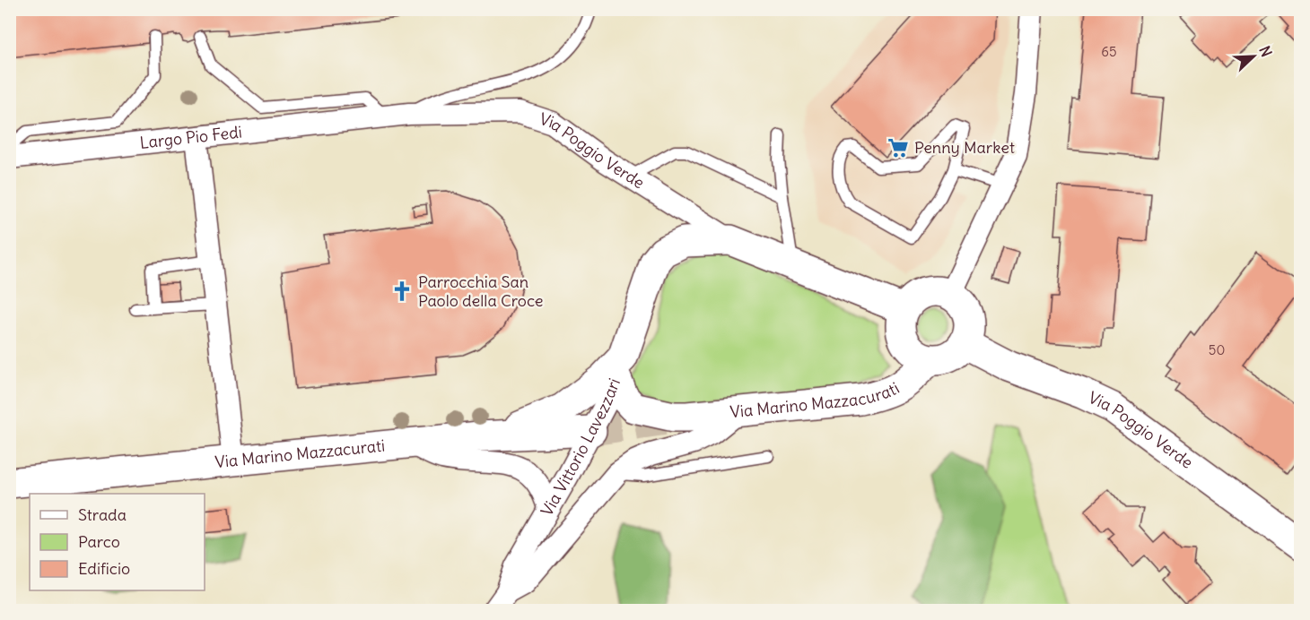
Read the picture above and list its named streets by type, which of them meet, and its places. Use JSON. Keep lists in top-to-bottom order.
{
  "streets": {
    "street": [
      "Largo Pio Fedi",
      "Via Poggio Verde",
      "Via Marino Mazzacurati",
      "Via Vittorio Lavezzari"
    ]
  },
  "crossings": [
    ["Largo Pio Fedi", "Via Poggio Verde"],
    ["Via Poggio Verde", "Via Marino Mazzacurati"],
    ["Via Poggio Verde", "Via Vittorio Lavezzari"],
    ["Via Marino Mazzacurati", "Via Vittorio Lavezzari"]
  ],
  "places": {
    "supermarket": ["Penny Market"],
    "church": ["Parrocchia San Paolo della Croce"]
  },
  "house_numbers": ["65", "50"],
  "legend": ["Strada", "Parco", "Edificio"],
  "north": "top right"
}
